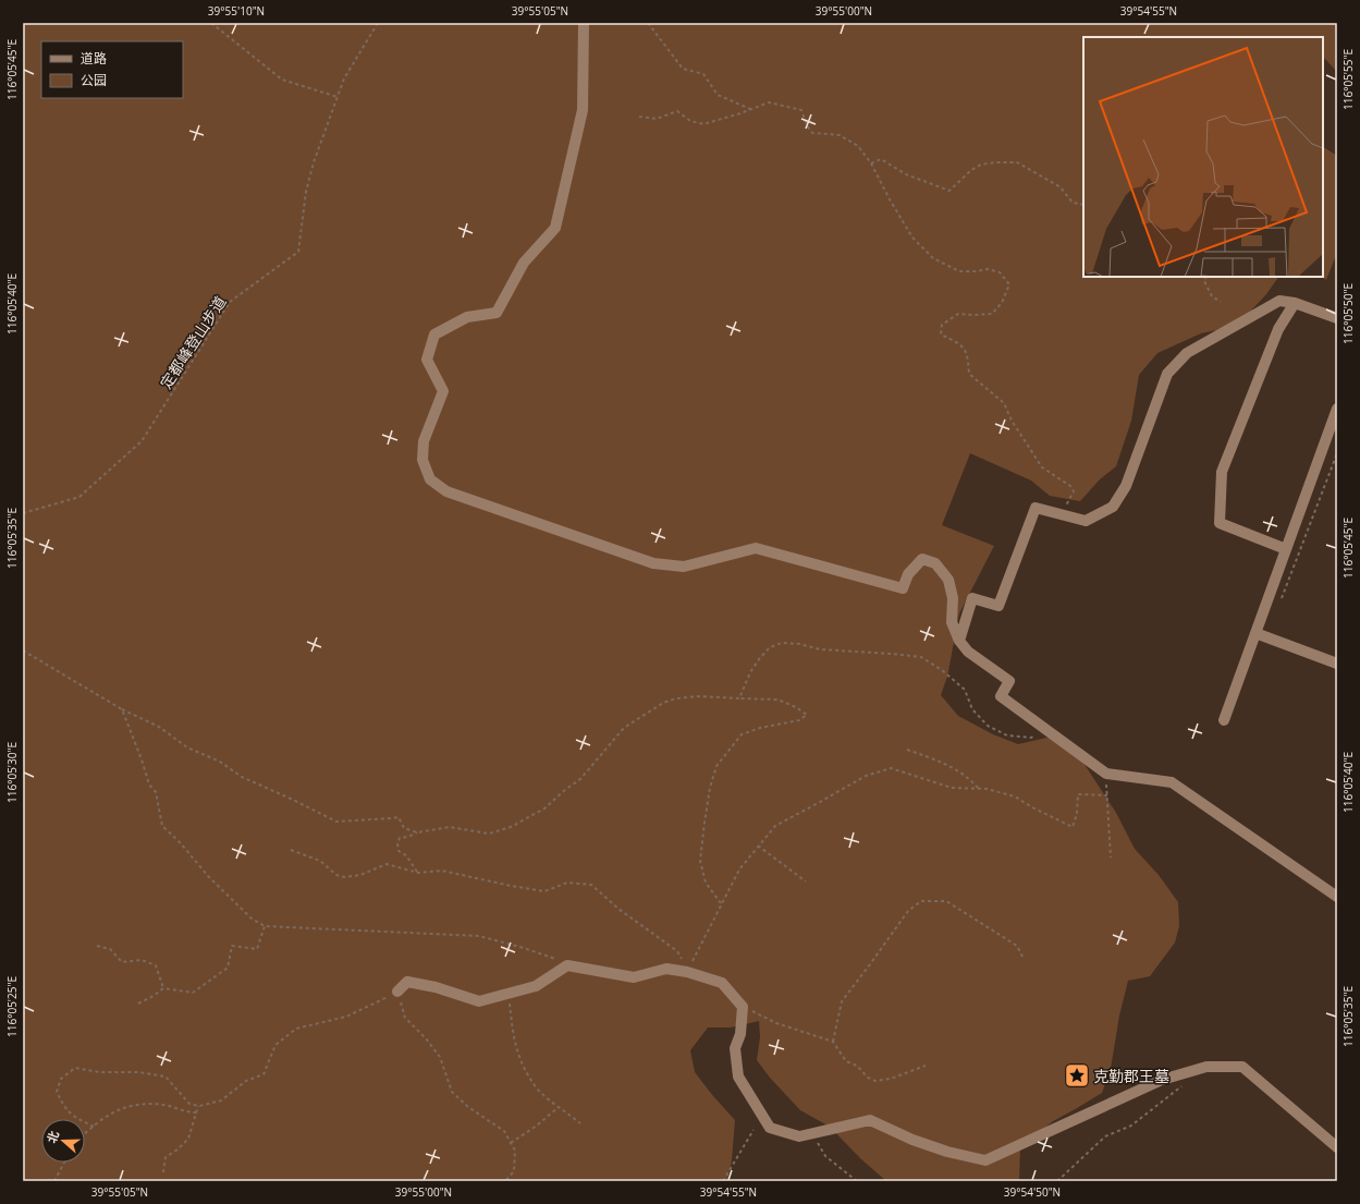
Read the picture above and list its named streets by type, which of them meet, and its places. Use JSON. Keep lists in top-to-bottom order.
{
  "streets": {
    "path": ["定都峰登山步道"]
  },
  "places": {
    "place": ["克勤郡王墓"]
  },
  "legend": ["道路", "公园"],
  "north": "left",
  "coordinates": [
    "39°55'10\"N",
    "39°55'05\"N",
    "39°55'00\"N",
    "39°54'55\"N",
    "116°05'45\"E",
    "116°05'55\"E",
    "116°05'40\"E",
    "116°05'50\"E",
    "116°05'35\"E",
    "116°05'30\"E",
    "116°05'25\"E",
    "39°54'50\"N"
  ]
}
